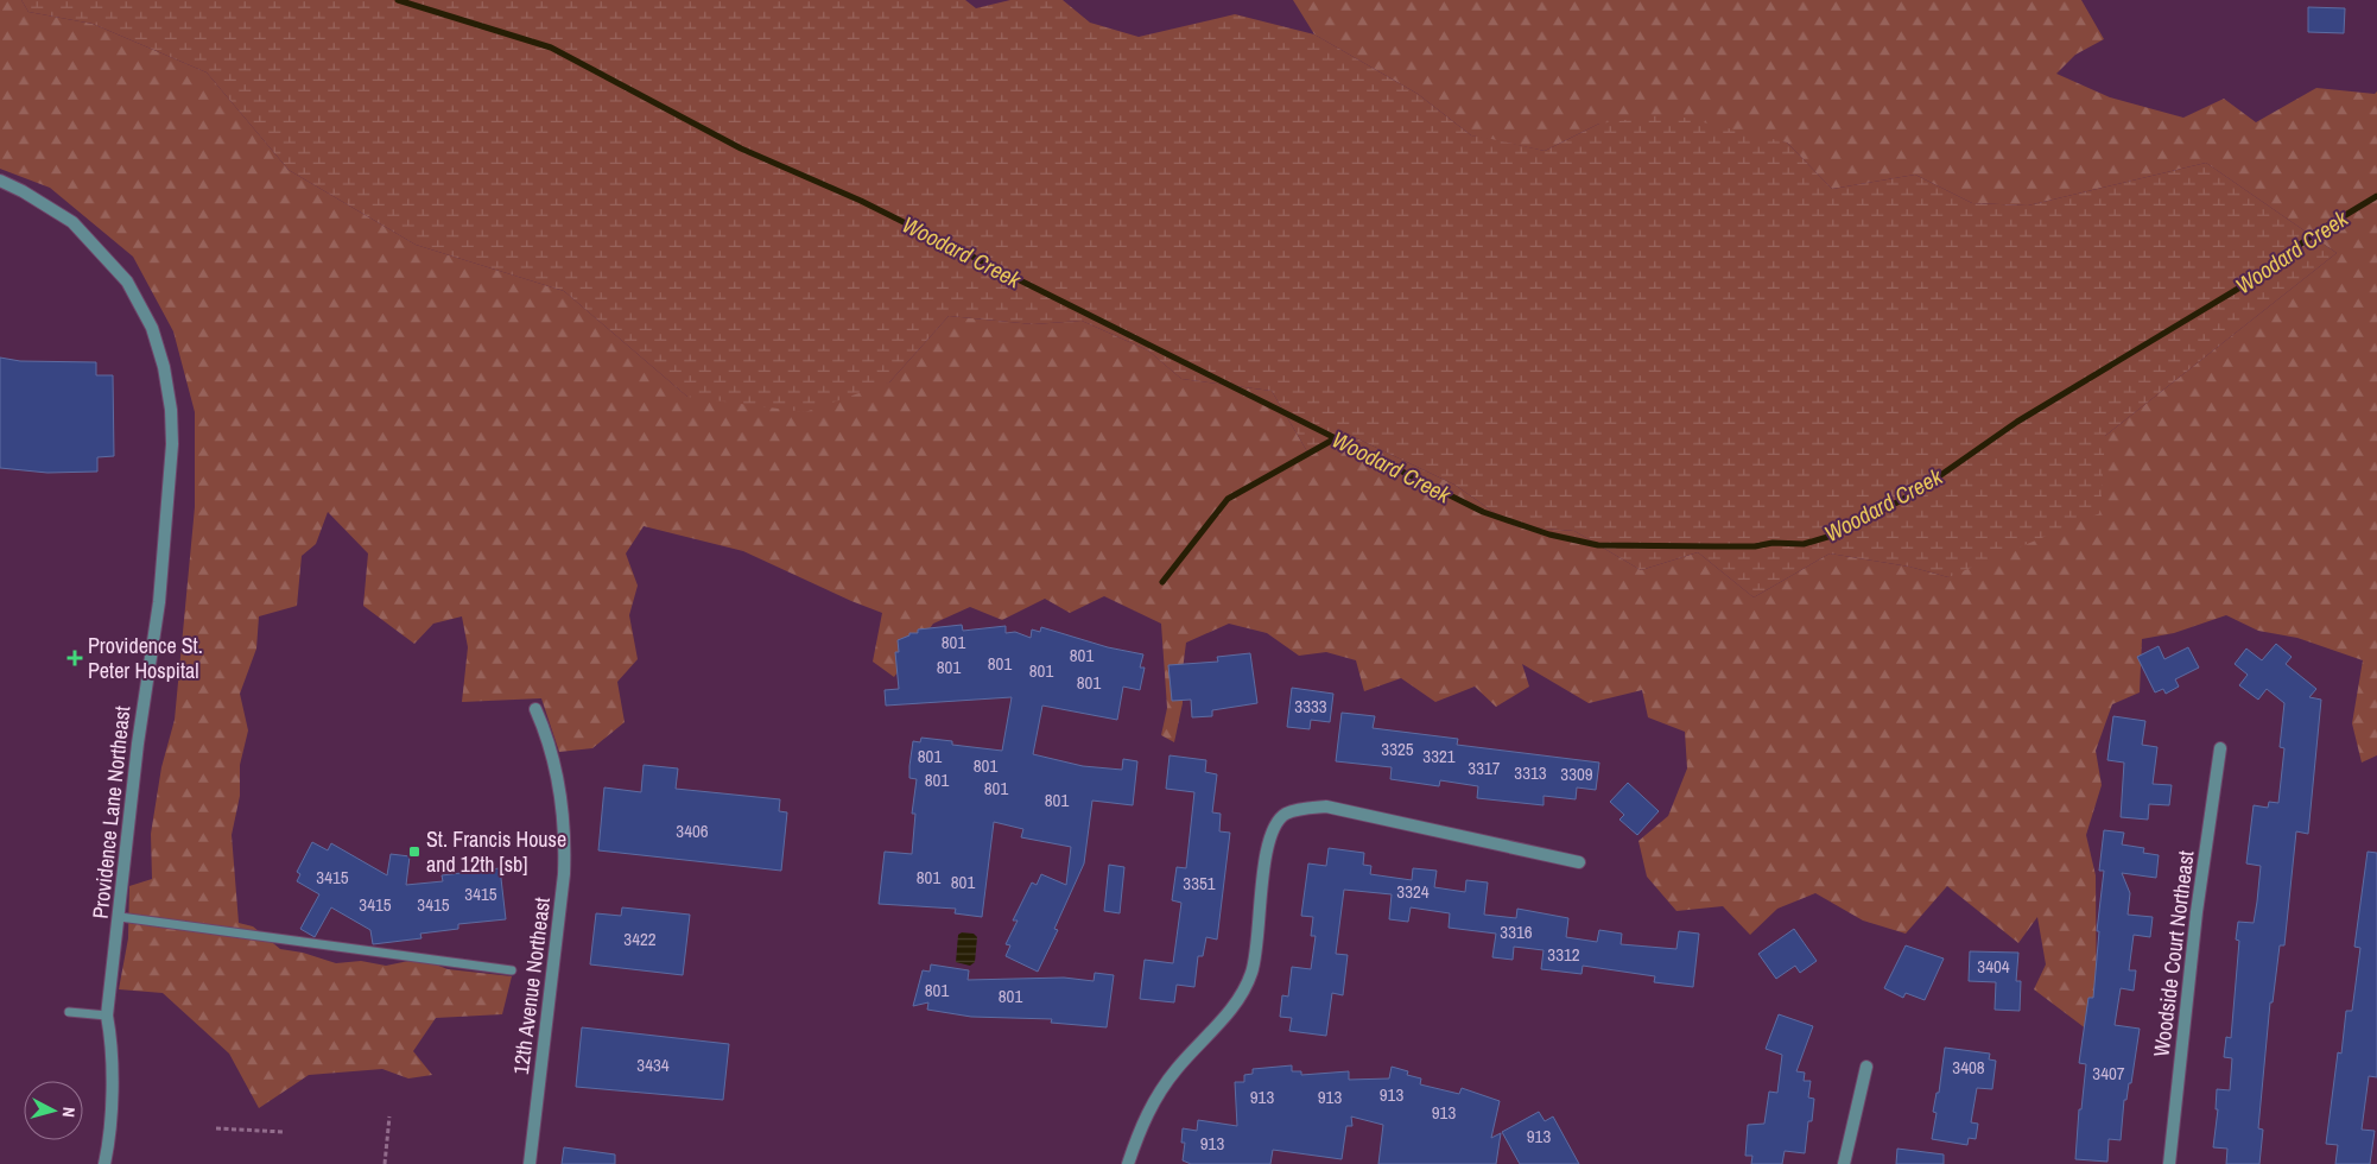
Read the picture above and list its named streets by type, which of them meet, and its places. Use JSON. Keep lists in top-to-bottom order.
{
  "streets": {
    "street": ["Providence Lane Northeast", "Woodside Court Northeast", "12th Avenue Northeast"]
  },
  "water": ["Woodard Creek"],
  "places": {
    "health": ["Providence St. Peter Hospital"],
    "transit": ["St. Francis House and 12th [sb]"]
  },
  "house_numbers": [
    "801",
    "801",
    "801",
    "801",
    "801",
    "801",
    "3333",
    "3325",
    "801",
    "3321",
    "801",
    "3317",
    "3313",
    "3309",
    "801",
    "801",
    "801",
    "3406",
    "3415",
    "801",
    "801",
    "3351",
    "3324",
    "3415",
    "3415",
    "3415",
    "3316",
    "3422",
    "3312",
    "3404",
    "801",
    "801",
    "3434",
    "3408",
    "3407",
    "913",
    "913",
    "913",
    "913",
    "913",
    "913"
  ],
  "north": "right"
}
